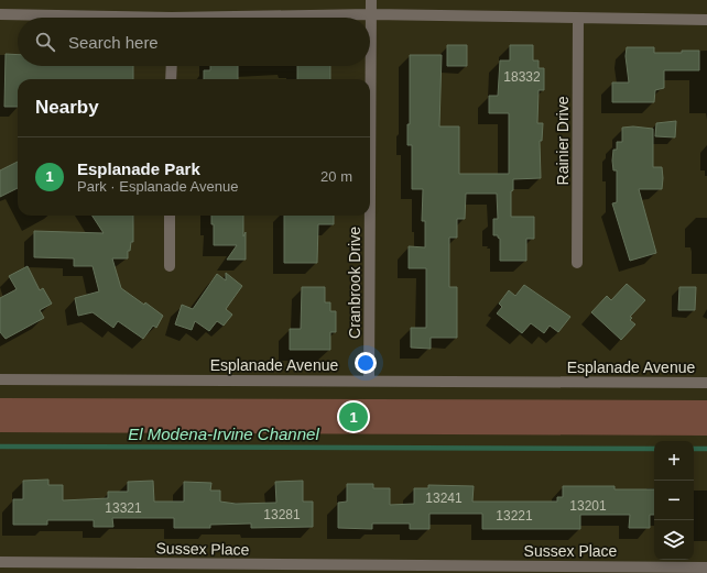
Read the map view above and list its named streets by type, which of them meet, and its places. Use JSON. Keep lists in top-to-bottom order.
{
  "streets": {
    "street": [
      "Rainier Drive",
      "Cranbrook Drive",
      "Esplanade Avenue",
      "Sussex Place"
    ]
  },
  "crossings": [
    ["Cranbrook Drive", "Esplanade Avenue"]
  ],
  "water": ["El Modena-Irvine Channel"],
  "house_numbers": [
    "18332",
    "13241",
    "13201",
    "13321",
    "13281",
    "13221"
  ],
  "page": {
    "search": "Search here",
    "heading": "Nearby",
    "list": [
      {
        "mark": "1",
        "name": "Esplanade Park",
        "note": "Park · Esplanade Avenue",
        "value": "20 m"
      }
    ],
    "pins": "1",
    "map_buttons": ["+", "−"]
  }
}
